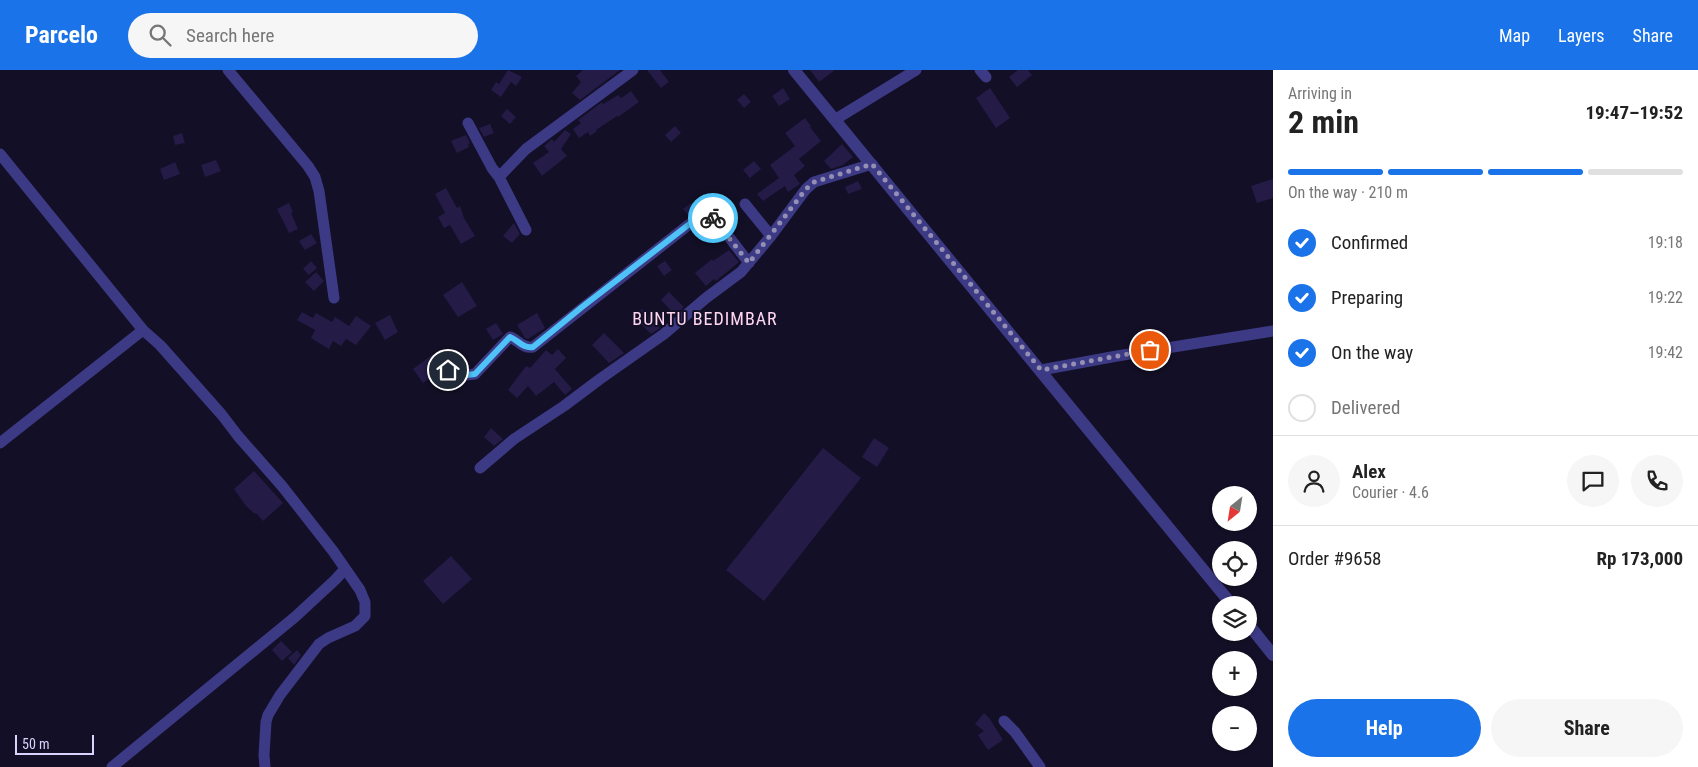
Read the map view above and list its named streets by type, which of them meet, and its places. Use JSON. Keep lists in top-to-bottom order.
{
  "districts": ["BUNTU BEDIMBAR"],
  "scale_bar": "50 m",
  "north": "bottom left",
  "page": {
    "header": "Parcelo",
    "search": "Search here",
    "nav": ["Map", "Layers", "Share"],
    "heading": ["2 min", "Arriving in", "19:47–19:52"],
    "panel": [
      "Alex",
      "Courier · 4.6",
      "Order #9658",
      "Rp 173,000"
    ],
    "bar": "On the way · 210 m",
    "list": [
      ["Confirmed", "19:18"],
      ["Preparing", "19:22"],
      ["On the way", "19:42"],
      "Delivered"
    ],
    "map_buttons": ["+", "−"],
    "buttons": ["Help", "Share"],
    "scale": "50 m"
  }
}
